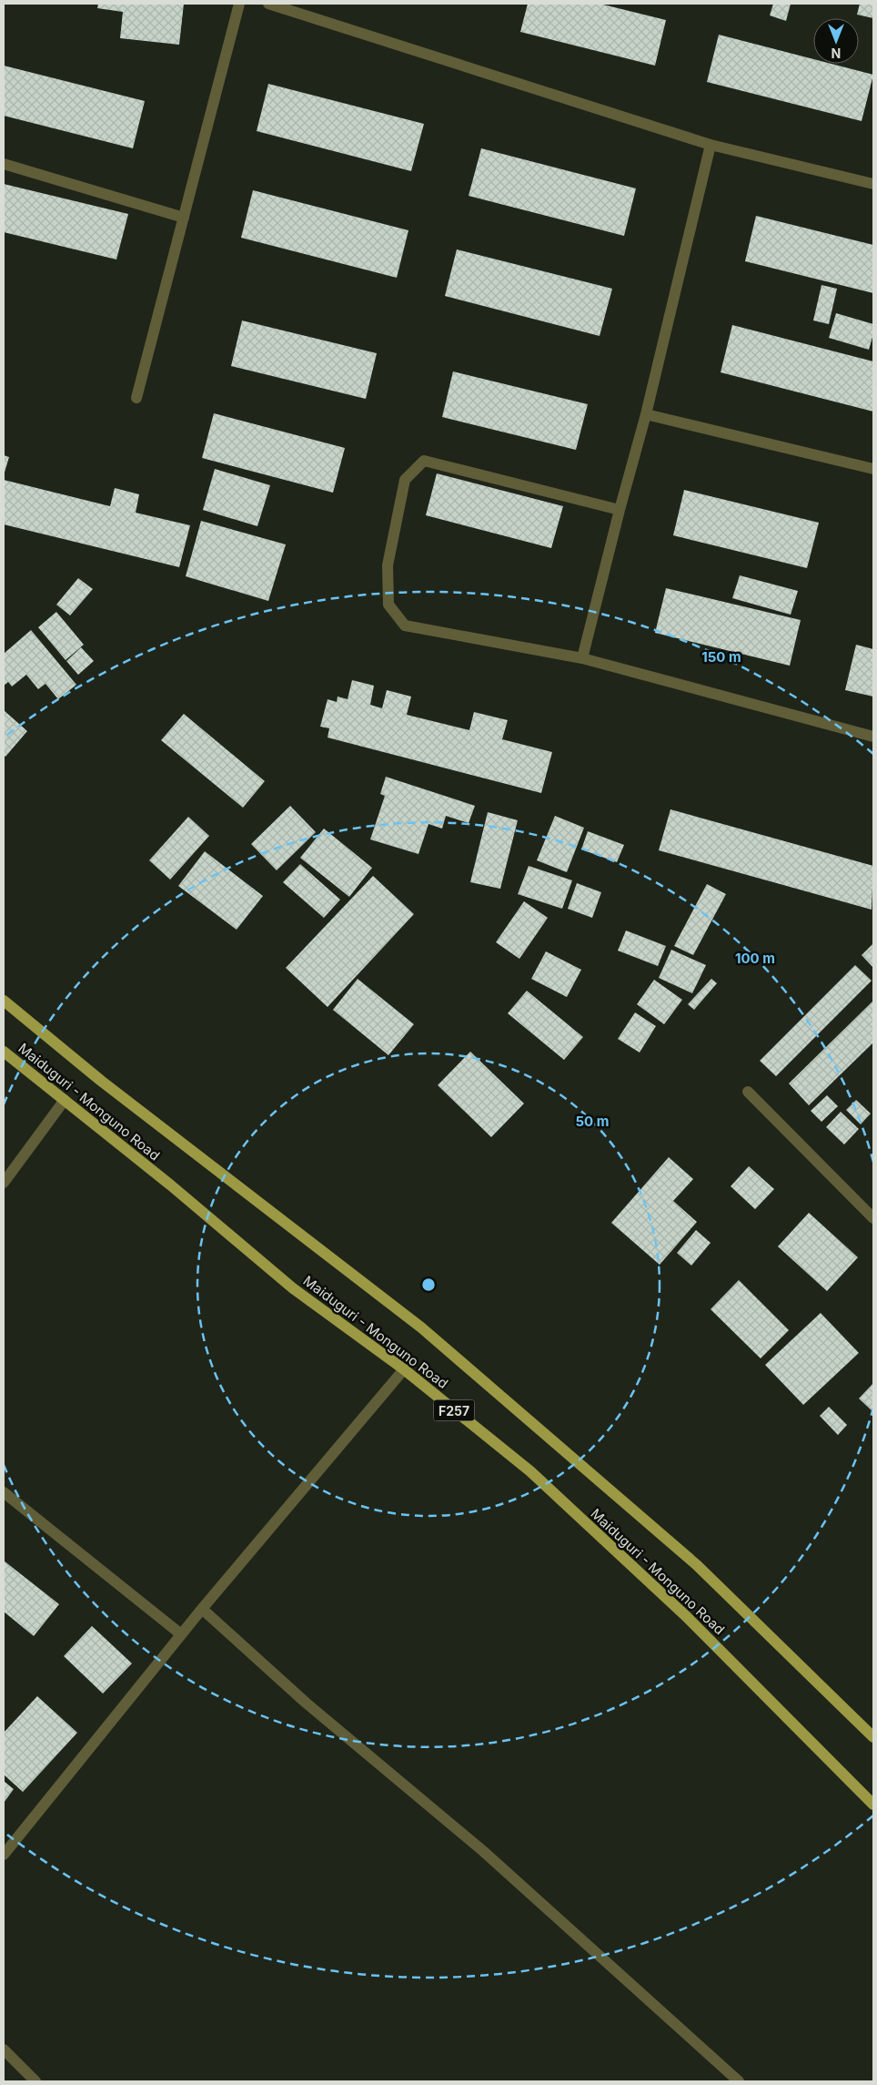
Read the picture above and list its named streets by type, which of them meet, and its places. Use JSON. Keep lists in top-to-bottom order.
{
  "streets": {
    "main road": ["Maiduguri - Monguno Road", "F257"]
  },
  "north": "bottom",
  "rings": ["150 m", "100 m", "50 m"]
}
